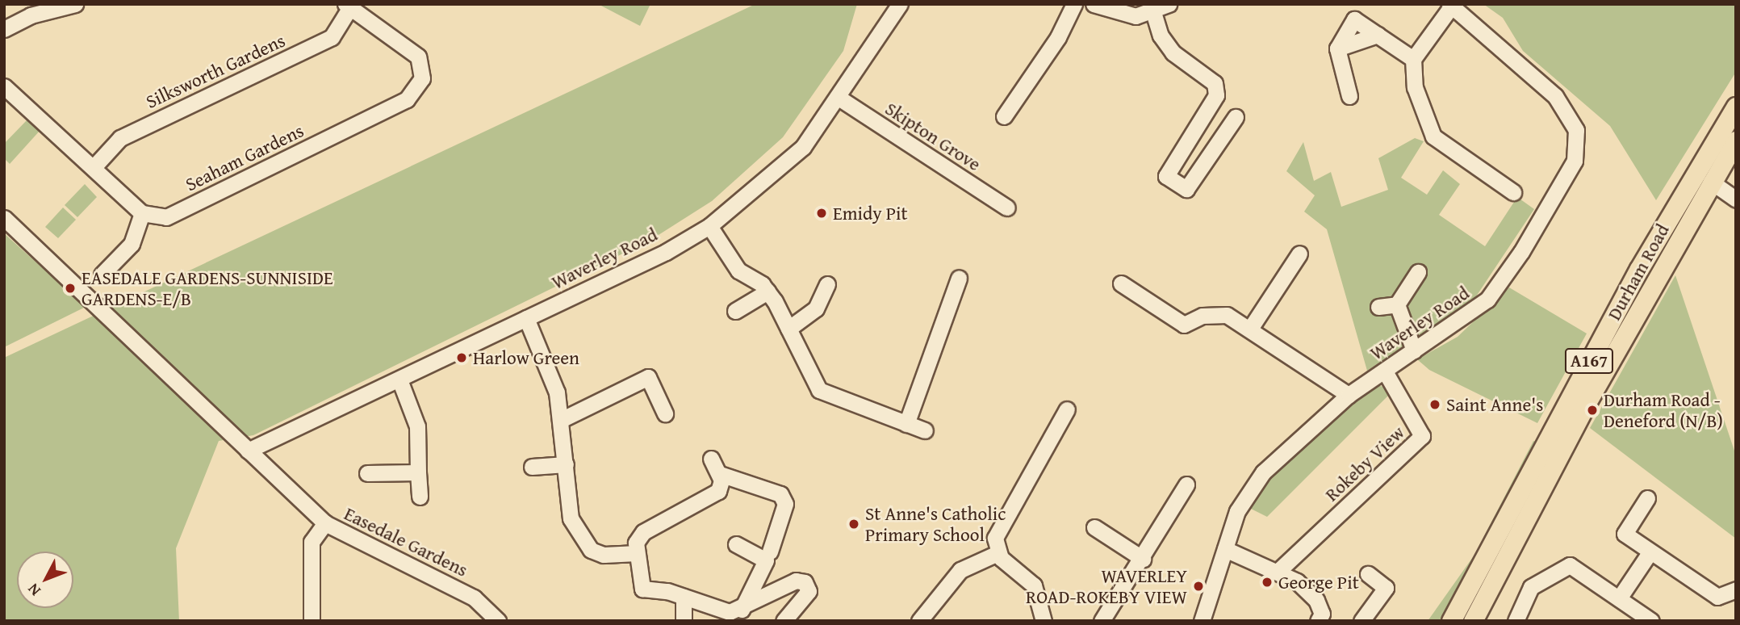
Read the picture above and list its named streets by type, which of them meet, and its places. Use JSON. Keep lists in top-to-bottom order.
{
  "streets": {
    "main road": ["Durham Road", "A167"],
    "street": [
      "Silksworth Gardens",
      "Skipton Grove",
      "Seaham Gardens",
      "Waverley Road",
      "Rokeby View",
      "Easedale Gardens"
    ]
  },
  "crossings": [
    ["Silksworth Gardens", "Seaham Gardens"],
    ["Skipton Grove", "Waverley Road"],
    ["Waverley Road", "Rokeby View"],
    ["Waverley Road", "Easedale Gardens"]
  ],
  "places": [
    "Emidy Pit",
    "EASEDALE GARDENS-SUNNISIDE GARDENS-E/B",
    "Harlow Green",
    "Saint Anne's",
    "Durham Road - Deneford (N/B)",
    "St Anne's Catholic Primary School",
    "George Pit",
    "WAVERLEY ROAD-ROKEBY VIEW"
  ],
  "north": "bottom left"
}
